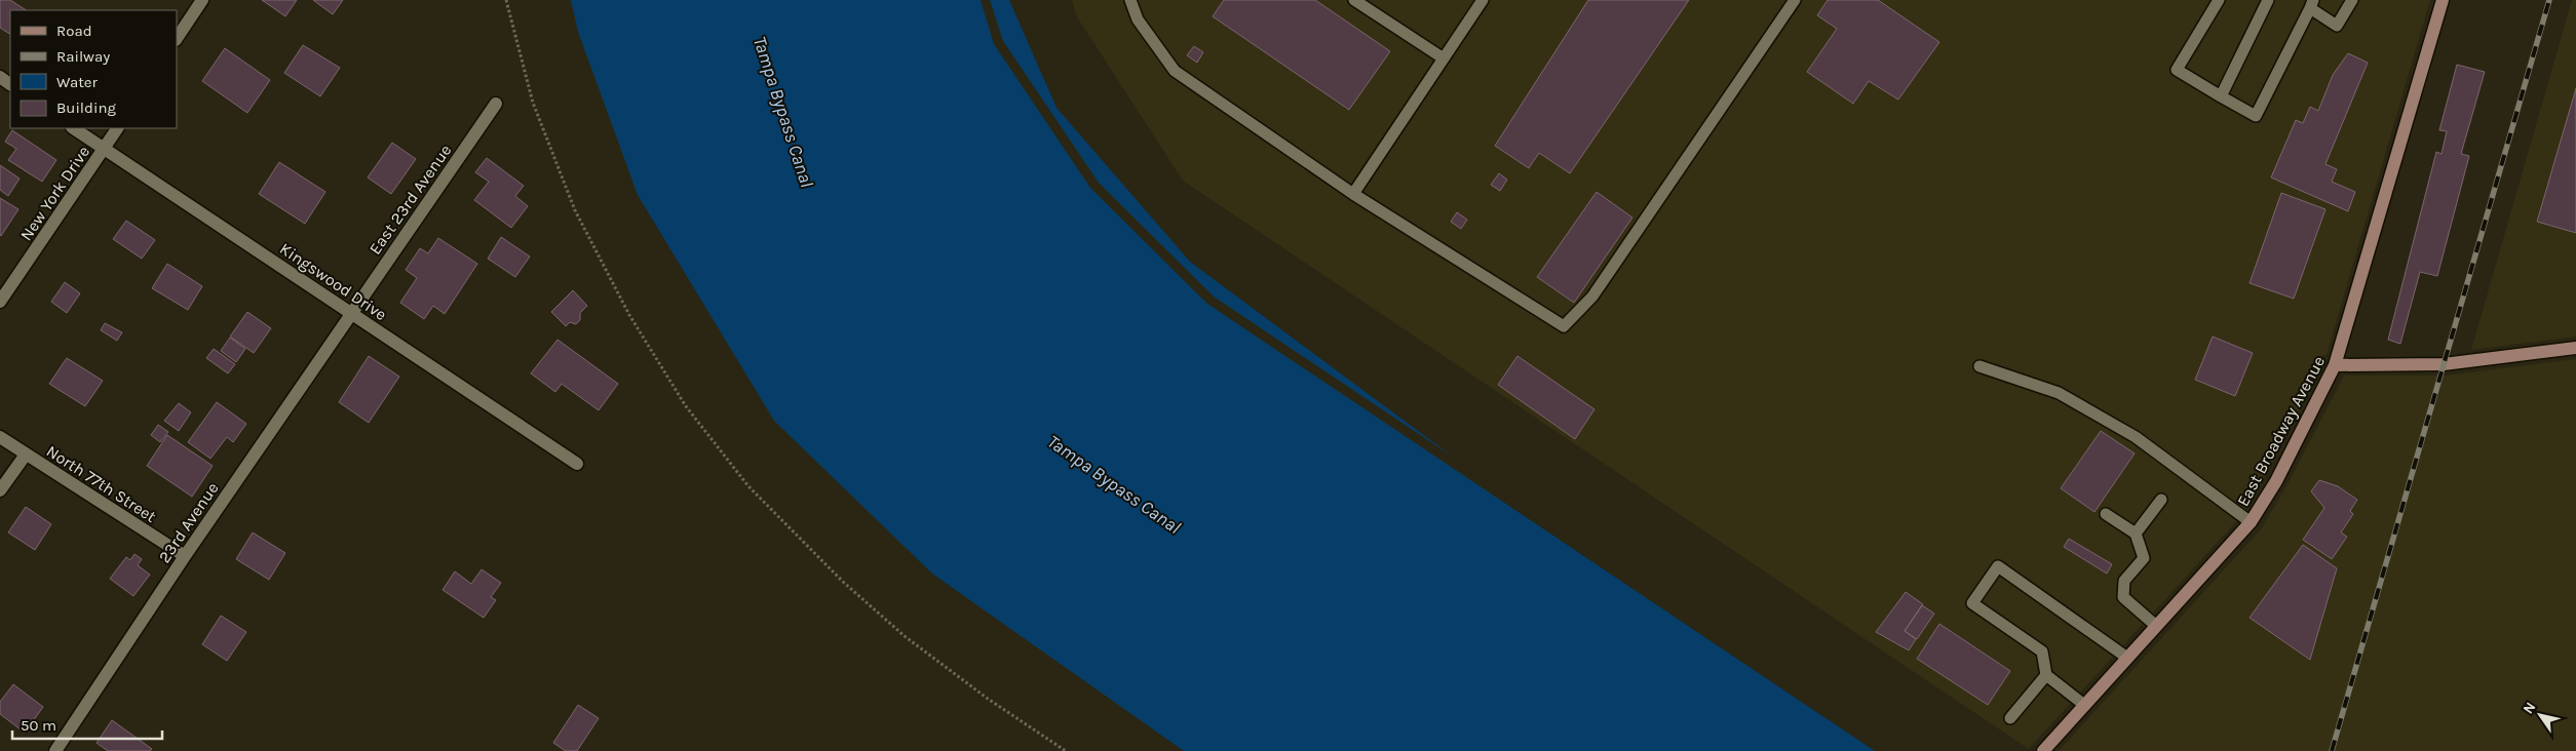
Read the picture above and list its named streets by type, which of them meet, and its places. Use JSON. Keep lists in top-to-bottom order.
{
  "streets": {
    "main road": ["East Broadway Avenue"],
    "street": [
      "New York Drive",
      "East 23rd Avenue",
      "Kingswood Drive",
      "North 77th Street",
      "23rd Avenue"
    ]
  },
  "crossings": [
    ["New York Drive", "Kingswood Drive"],
    ["East 23rd Avenue", "Kingswood Drive"],
    ["East 23rd Avenue", "23rd Avenue"],
    ["Kingswood Drive", "23rd Avenue"],
    ["North 77th Street", "23rd Avenue"]
  ],
  "water": ["Tampa Bypass Canal"],
  "legend": [
    "Road",
    "Railway",
    "Water",
    "Building"
  ],
  "scale_bar": "50 m",
  "north": "top left"
}
